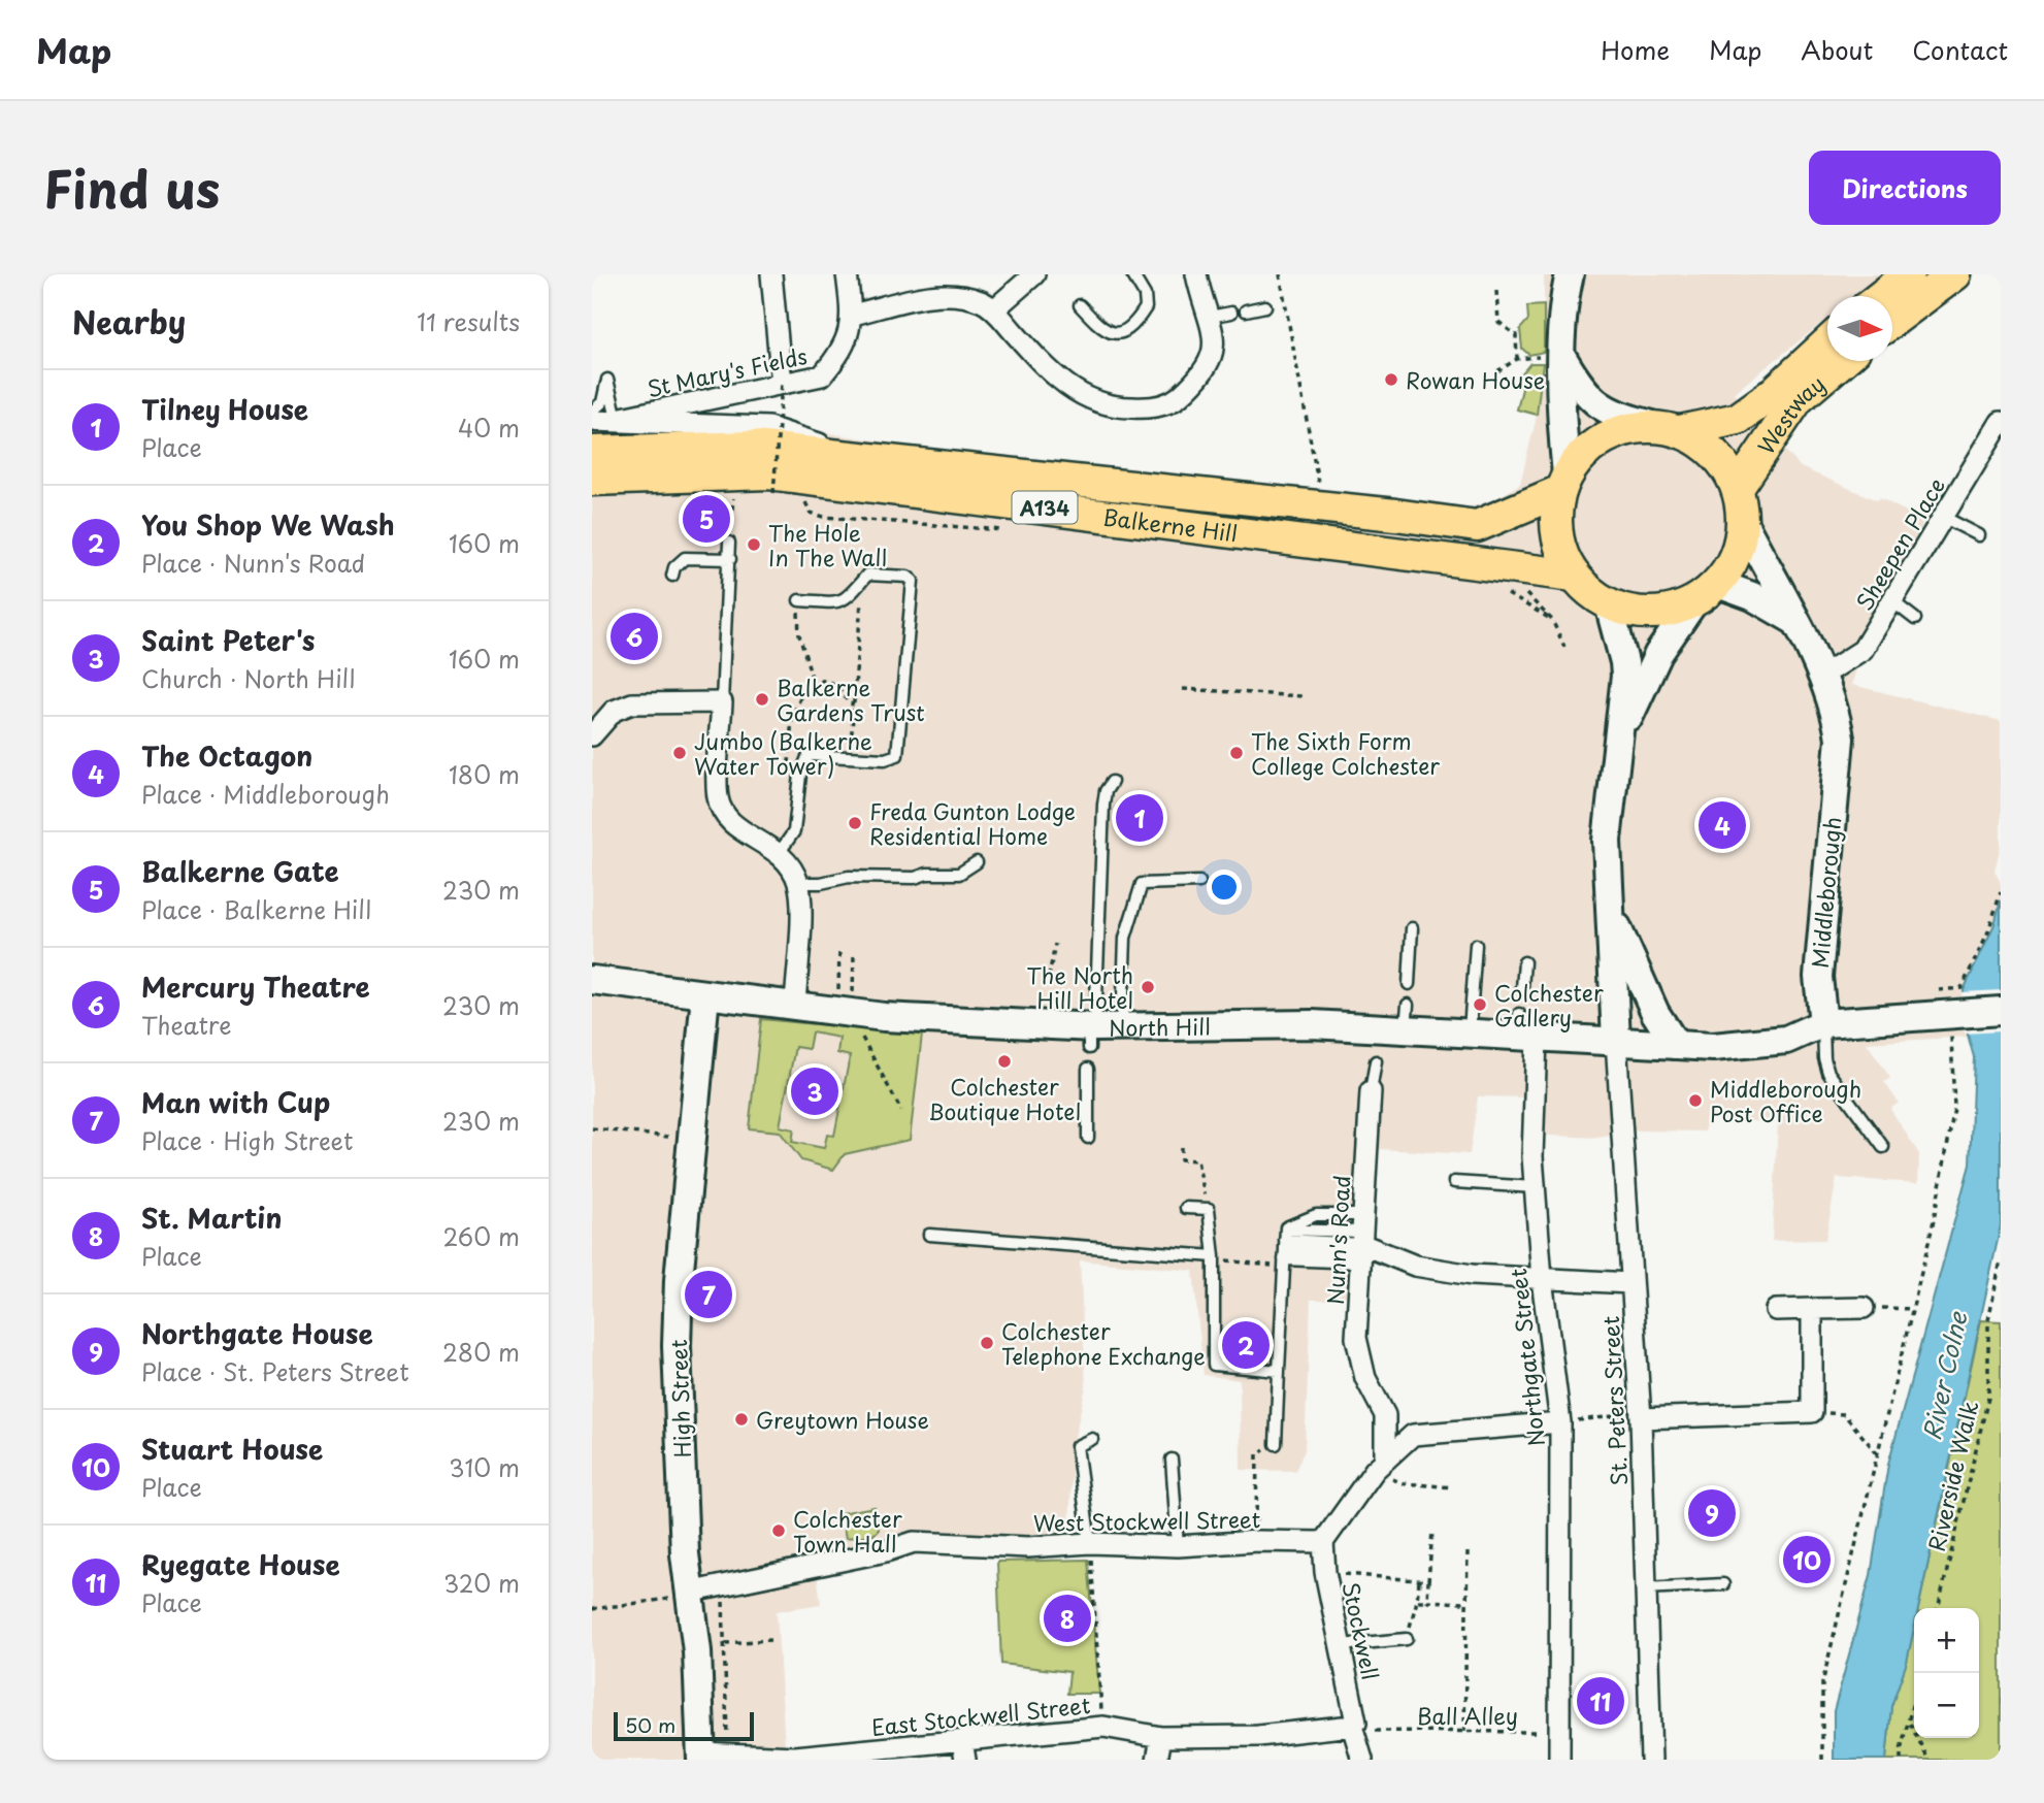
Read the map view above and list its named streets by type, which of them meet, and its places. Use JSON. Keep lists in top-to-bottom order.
{
  "streets": {
    "main road": ["Westway", "A134", "Balkerne Hill"],
    "street": [
      "St Mary's Fields",
      "Sheepen Place",
      "Middleborough",
      "North Hill",
      "Nunn's Road",
      "Northgate Street",
      "High Street",
      "St. Peters Street",
      "West Stockwell Street",
      "Stockwell",
      "East Stockwell Street"
    ],
    "path": ["Riverside Walk", "Ball Alley"]
  },
  "crossings": [
    ["Westway", "A134"],
    ["Westway", "Balkerne Hill"],
    ["Westway", "Middleborough"],
    ["A134", "Balkerne Hill"],
    ["A134", "Middleborough"],
    ["Balkerne Hill", "Middleborough"],
    ["Sheepen Place", "Middleborough"],
    ["North Hill", "Northgate Street"],
    ["North Hill", "High Street"],
    ["North Hill", "St. Peters Street"],
    ["Northgate Street", "Ball Alley"],
    ["High Street", "West Stockwell Street"],
    ["High Street", "East Stockwell Street"],
    ["West Stockwell Street", "Stockwell"],
    ["Stockwell", "East Stockwell Street"]
  ],
  "water": ["River Colne"],
  "places": [
    "Rowan House",
    "The Hole In The Wall",
    "Balkerne Gardens Trust",
    "Jumbo (Balkerne Water Tower)",
    "The Sixth Form College Colchester",
    "Freda Gunton Lodge Residential Home",
    "The North Hill Hotel",
    "Colchester Gallery",
    "Colchester Boutique Hotel",
    "Middleborough Post Office",
    "Colchester Telephone Exchange",
    "Greytown House",
    "Colchester Town Hall"
  ],
  "scale_bar": "50 m",
  "north": "right",
  "page": {
    "header": "Map",
    "nav": [
      "Home",
      "Map",
      "About",
      "Contact"
    ],
    "title": "Find us",
    "buttons": "Directions",
    "heading": ["Nearby", "11 results"],
    "list": [
      {
        "mark": "1",
        "name": "Tilney House",
        "note": "Place",
        "value": "40 m"
      },
      {
        "mark": "2",
        "name": "You Shop We Wash",
        "note": "Place · Nunn's Road",
        "value": "160 m"
      },
      {
        "mark": "3",
        "name": "Saint Peter's",
        "note": "Church · North Hill",
        "value": "160 m"
      },
      {
        "mark": "4",
        "name": "The Octagon",
        "note": "Place · Middleborough",
        "value": "180 m"
      },
      {
        "mark": "5",
        "name": "Balkerne Gate",
        "note": "Place · Balkerne Hill",
        "value": "230 m"
      },
      {
        "mark": "6",
        "name": "Mercury Theatre",
        "note": "Theatre",
        "value": "230 m"
      },
      {
        "mark": "7",
        "name": "Man with Cup",
        "note": "Place · High Street",
        "value": "230 m"
      },
      {
        "mark": "8",
        "name": "St. Martin",
        "note": "Place",
        "value": "260 m"
      },
      {
        "mark": "9",
        "name": "Northgate House",
        "note": "Place · St. Peters Street",
        "value": "280 m"
      },
      {
        "mark": "10",
        "name": "Stuart House",
        "note": "Place",
        "value": "310 m"
      },
      {
        "mark": "11",
        "name": "Ryegate House",
        "note": "Place",
        "value": "320 m"
      }
    ],
    "pins": [
      "5",
      "6",
      "1",
      "4",
      "3",
      "7",
      "2",
      "9",
      "10",
      "8",
      "11"
    ],
    "map_buttons": ["+", "−"],
    "scale": "50 m"
  }
}
